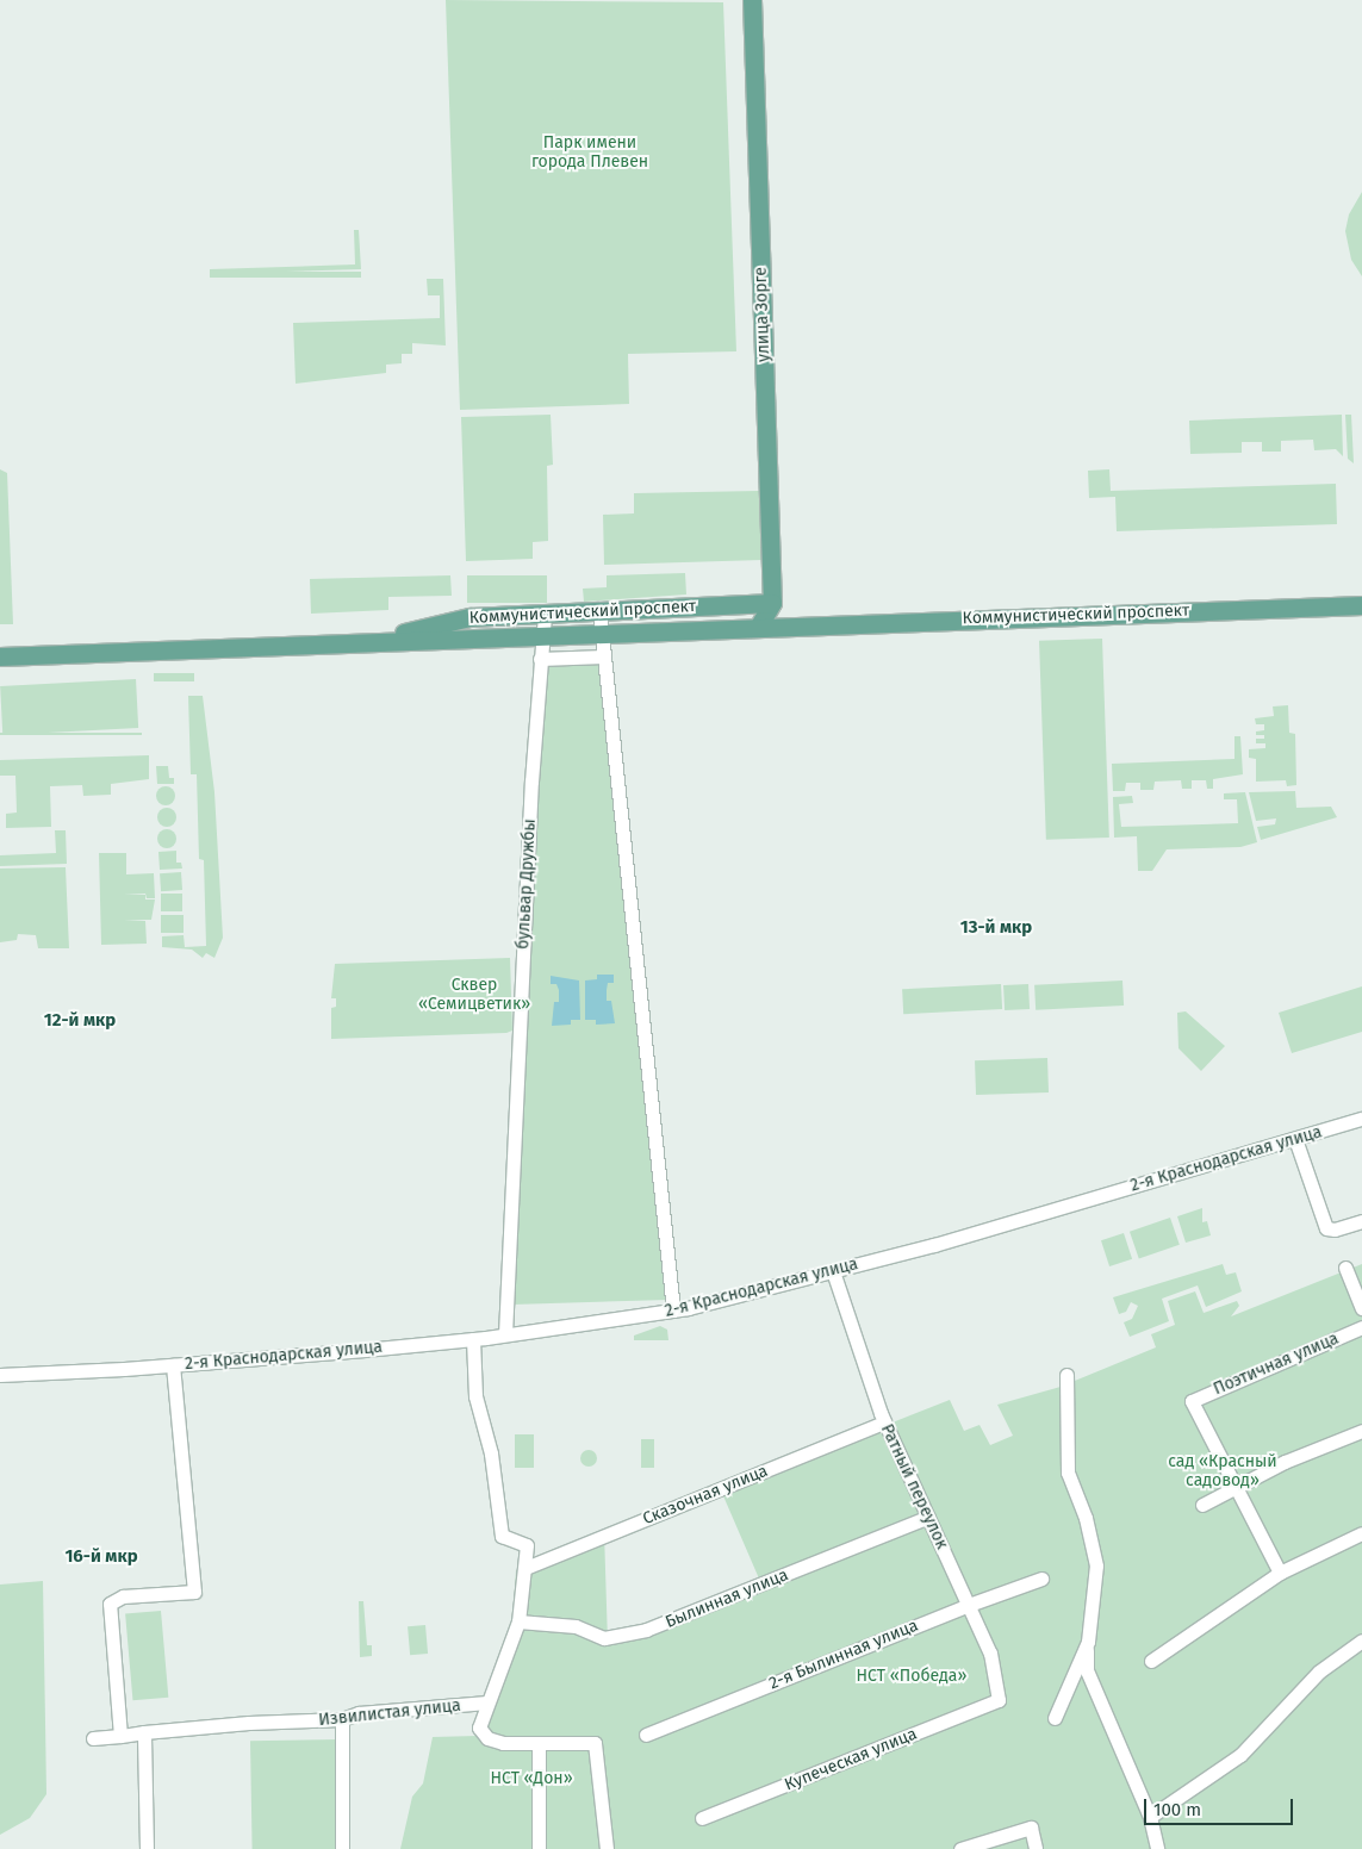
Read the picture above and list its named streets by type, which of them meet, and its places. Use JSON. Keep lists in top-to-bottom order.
{
  "streets": {
    "main road": ["улица Зорге", "Коммунистический проспект"],
    "street": [
      "бульвар Дружбы",
      "2-я Краснодарская улица",
      "Поэтичная улица",
      "Ратный переулок",
      "Сказочная улица",
      "Былинная улица",
      "2-я Былинная улица",
      "Извилистая улица",
      "Купеческая улица"
    ]
  },
  "crossings": [
    ["улица Зорге", "Коммунистический проспект"],
    ["Коммунистический проспект", "бульвар Дружбы"],
    ["бульвар Дружбы", "2-я Краснодарская улица"],
    ["2-я Краснодарская улица", "Ратный переулок"],
    ["Ратный переулок", "Сказочная улица"],
    ["Ратный переулок", "Былинная улица"],
    ["Ратный переулок", "2-я Былинная улица"],
    ["Ратный переулок", "Купеческая улица"]
  ],
  "districts": ["13-й мкр", "12-й мкр", "16-й мкр"],
  "parks": [
    "Парк имени города Плевен",
    "Сквер «Семицветик»",
    "сад «Красный садовод»",
    "НСТ «Победа»",
    "НСТ «Дон»"
  ],
  "scale_bar": "100 m"
}
